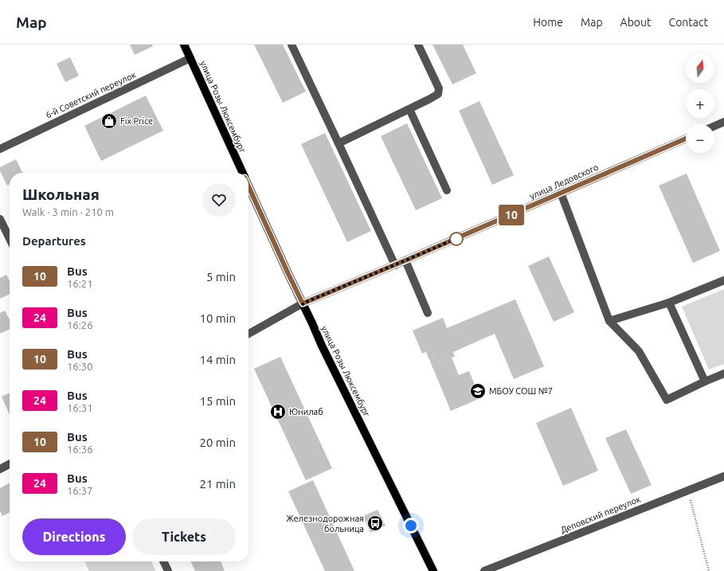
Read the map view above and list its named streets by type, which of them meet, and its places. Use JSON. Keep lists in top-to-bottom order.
{
  "streets": {
    "main road": ["улица Розы Люксембург"],
    "street": ["6-й Советский переулок", "улица Ледовского", "Деповский переулок"]
  },
  "crossings": [
    ["6-й Советский переулок", "улица Розы Люксембург"],
    ["улица Розы Люксембург", "улица Ледовского"]
  ],
  "places": {
    "shop": ["Fix Price"],
    "school or university": ["МБОУ СОШ №7"],
    "hospital": ["Юнилаб"],
    "bus stop": ["Железнодорожная больница"]
  },
  "lines": ["bus line 10"],
  "north": "top",
  "page": {
    "header": "Map",
    "nav": [
      "Home",
      "Map",
      "About",
      "Contact"
    ],
    "on_map": "10",
    "map_buttons": ["+", "−"],
    "heading": [
      ["Школьная", "Walk · 3 min · 210 m"],
      "Departures"
    ],
    "list": [
      {
        "mark": "10",
        "name": "Bus",
        "note": "16:21",
        "value": "5 min"
      },
      {
        "mark": "24",
        "name": "Bus",
        "note": "16:26",
        "value": "10 min"
      },
      {
        "mark": "10",
        "name": "Bus",
        "note": "16:30",
        "value": "14 min"
      },
      {
        "mark": "24",
        "name": "Bus",
        "note": "16:31",
        "value": "15 min"
      },
      {
        "mark": "10",
        "name": "Bus",
        "note": "16:36",
        "value": "20 min"
      },
      {
        "mark": "24",
        "name": "Bus",
        "note": "16:37",
        "value": "21 min"
      }
    ],
    "buttons": ["Directions", "Tickets"]
  }
}
